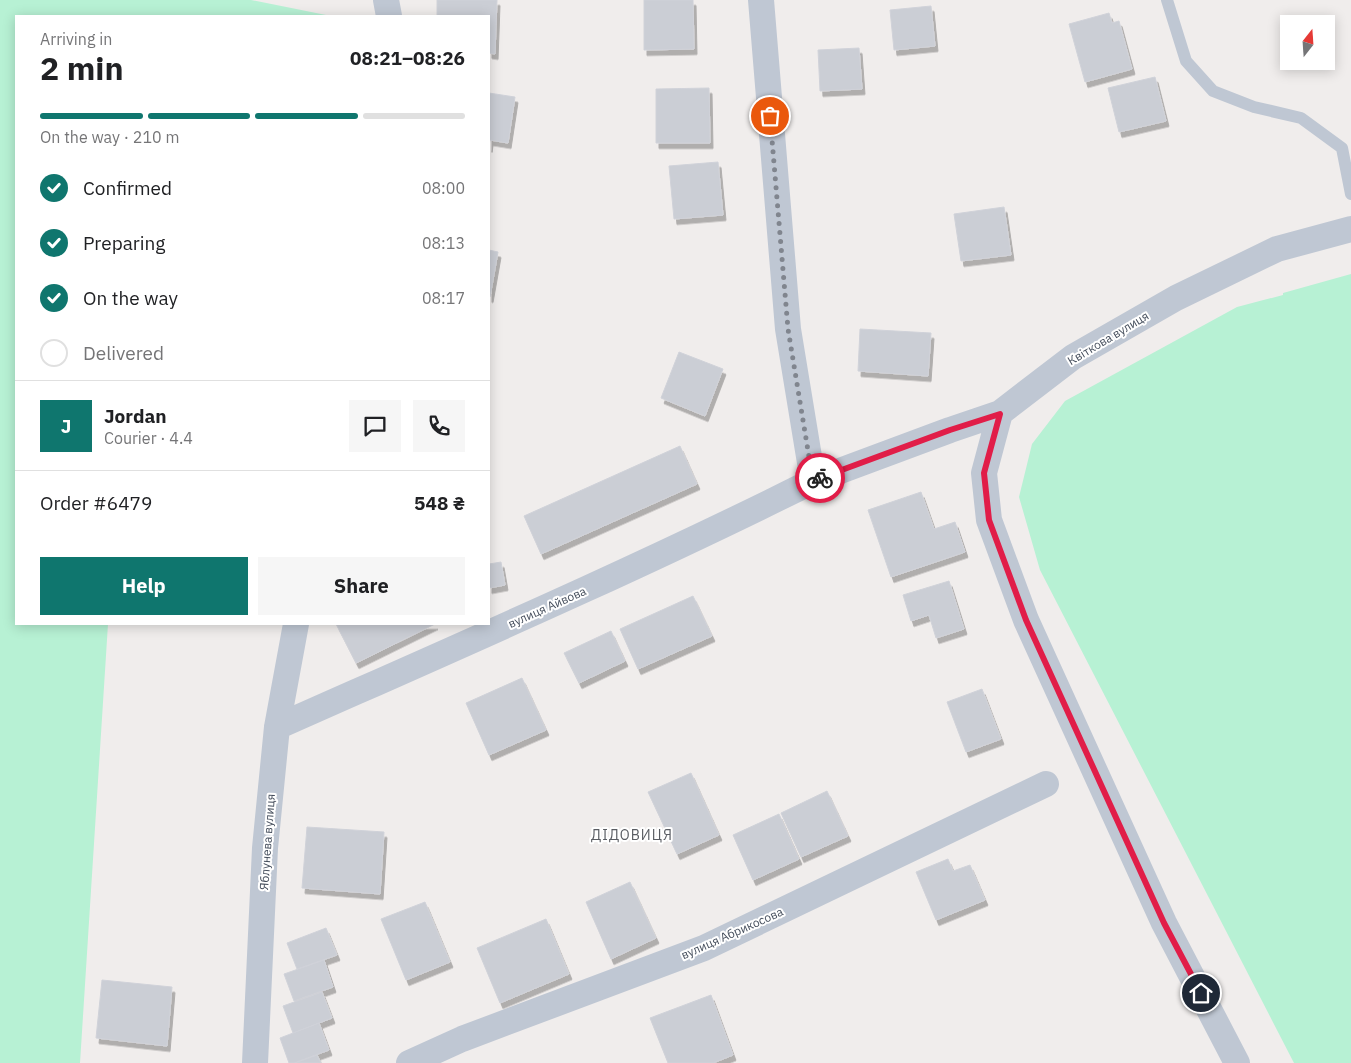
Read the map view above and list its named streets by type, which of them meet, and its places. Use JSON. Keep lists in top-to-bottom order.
{
  "streets": {
    "street": [
      "Квіткова вулиця",
      "вулиця Айвова",
      "Яблунева вулиця",
      "вулиця Абрикосова"
    ]
  },
  "crossings": [
    ["Квіткова вулиця", "вулиця Айвова"],
    ["вулиця Айвова", "Яблунева вулиця"]
  ],
  "districts": ["ДІДОВИЦЯ"],
  "north": "top",
  "page": {
    "heading": ["2 min", "Arriving in", "08:21–08:26"],
    "panel": [
      "Jordan",
      "Courier · 4.4",
      "Order #6479",
      "548 ₴"
    ],
    "bar": "On the way · 210 m",
    "list": [
      ["Confirmed", "08:00"],
      ["Preparing", "08:13"],
      ["On the way", "08:17"],
      "Delivered"
    ],
    "round": "J",
    "buttons": ["Help", "Share"]
  }
}
